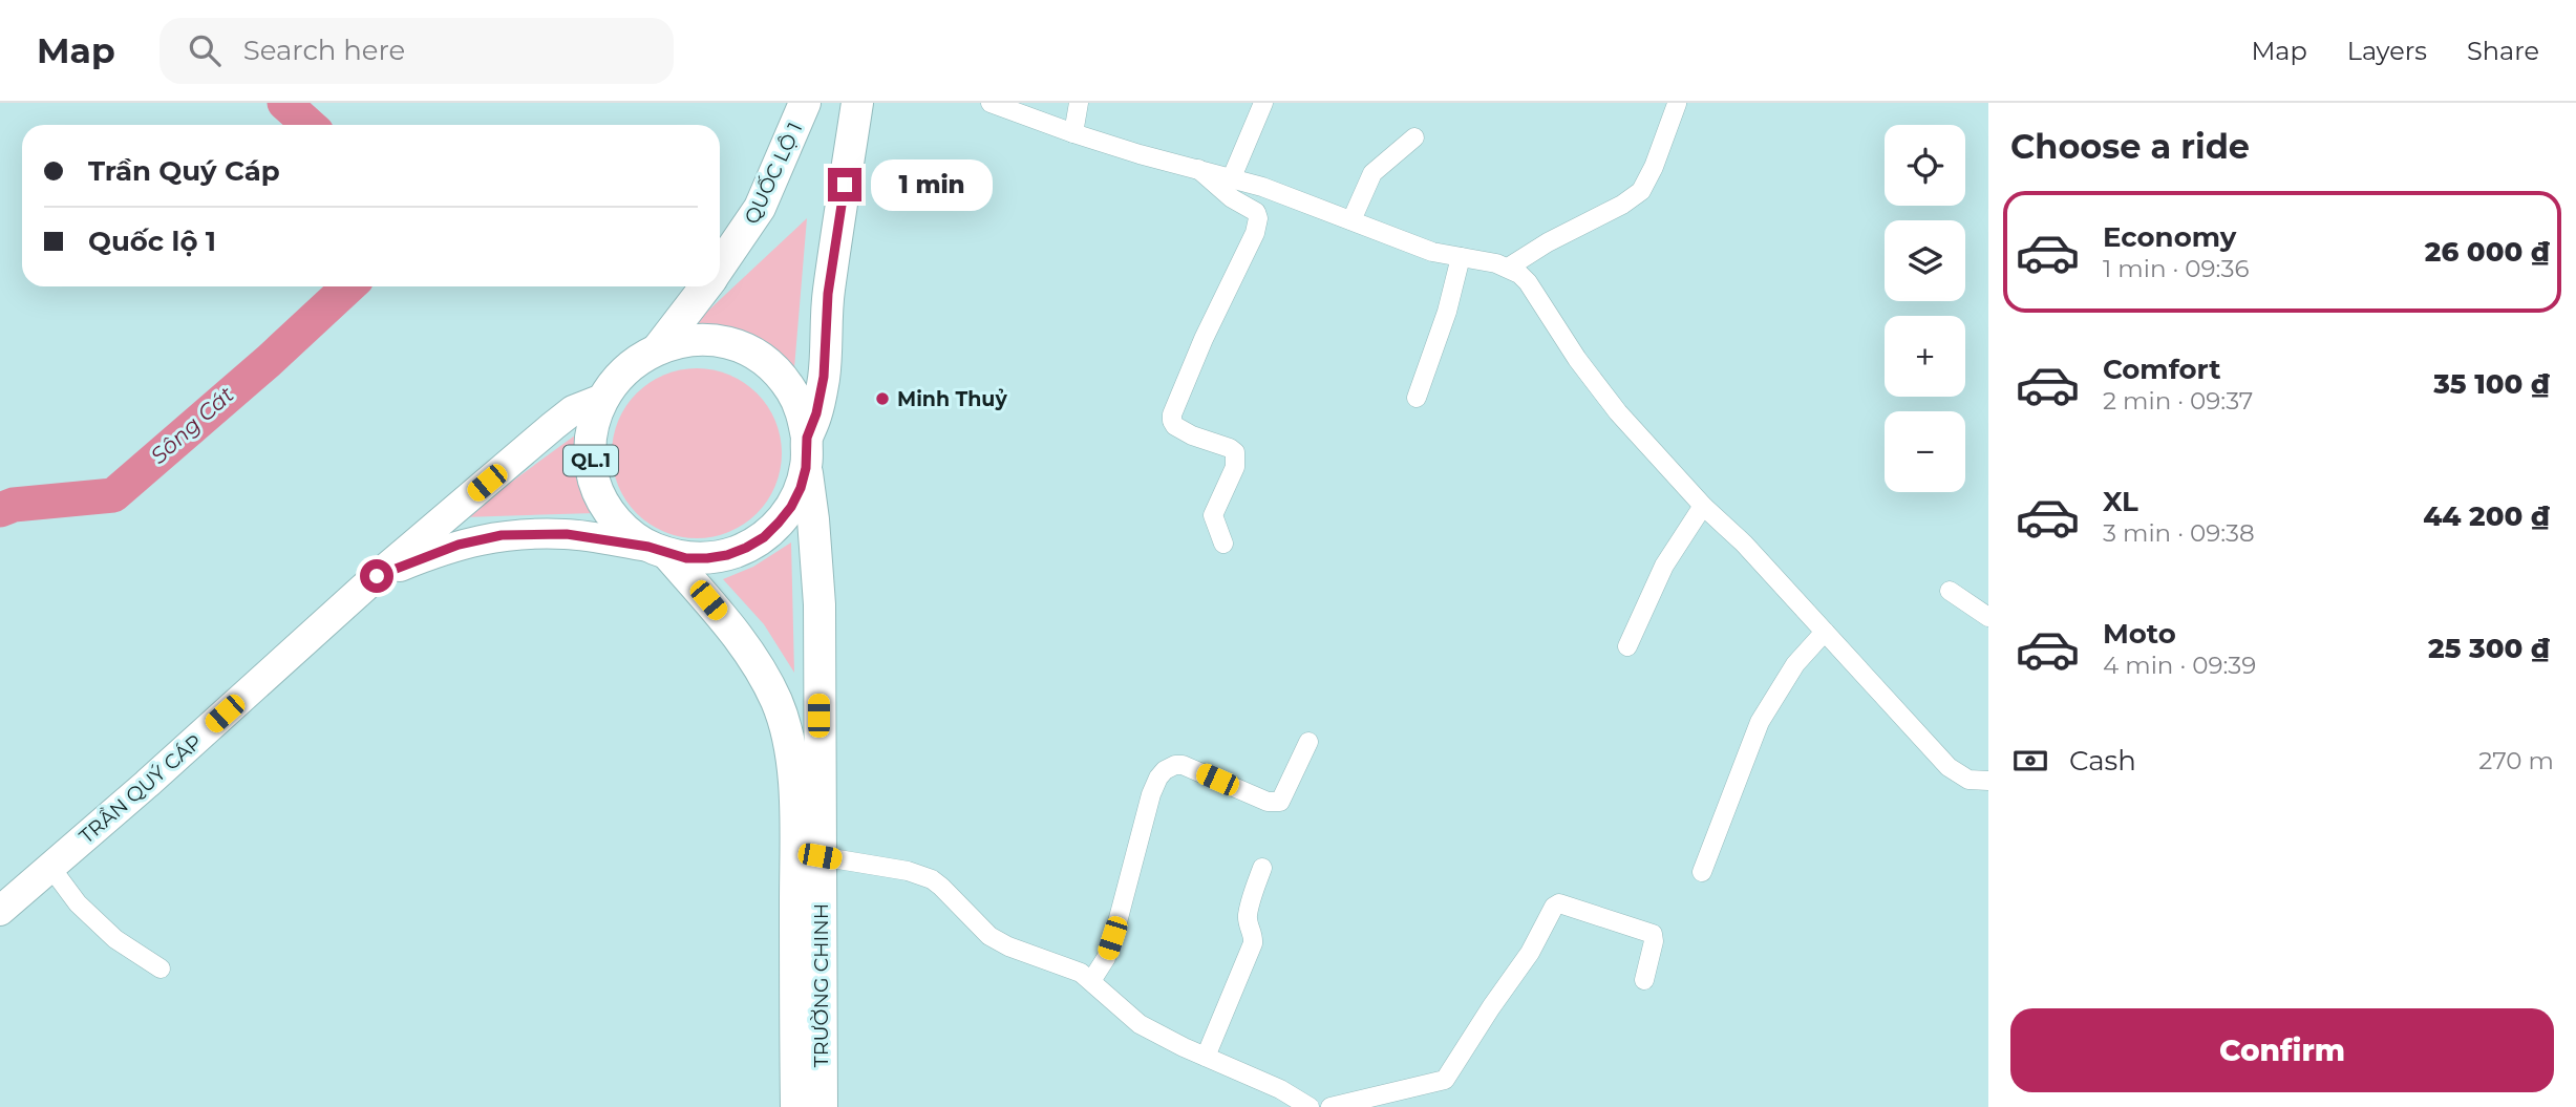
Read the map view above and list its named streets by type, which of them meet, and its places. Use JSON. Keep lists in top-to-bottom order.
{
  "streets": {
    "highway": ["QUỐC LỘ 1", "QL.1", "TRƯỜNG CHINH"],
    "main road": ["TRẦN QUÝ CÁP"]
  },
  "crossings": [
    ["QUỐC LỘ 1", "QL.1"],
    ["QUỐC LỘ 1", "TRẦN QUÝ CÁP"],
    ["QUỐC LỘ 1", "TRƯỜNG CHINH"],
    ["QL.1", "TRẦN QUÝ CÁP"],
    ["QL.1", "TRƯỜNG CHINH"],
    ["TRẦN QUÝ CÁP", "TRƯỜNG CHINH"]
  ],
  "water": ["Sông Cát"],
  "places": ["Minh Thuỷ"],
  "page": {
    "header": "Map",
    "search": "Search here",
    "nav": ["Map", "Layers", "Share"],
    "heading": "Choose a ride",
    "map_buttons": ["+", "−"],
    "banner": ["Trần Quý Cáp", "Quốc lộ 1"],
    "bubble": "1 min",
    "list": [
      {
        "name": "Economy",
        "note": "1 min · 09:36",
        "value": "26 000 ₫"
      },
      {
        "name": "Comfort",
        "note": "2 min · 09:37",
        "value": "35 100 ₫"
      },
      {
        "name": "XL",
        "note": "3 min · 09:38",
        "value": "44 200 ₫"
      },
      {
        "name": "Moto",
        "note": "4 min · 09:39",
        "value": "25 300 ₫"
      }
    ],
    "pay": ["Cash", "270 m"],
    "buttons": "Confirm"
  }
}
